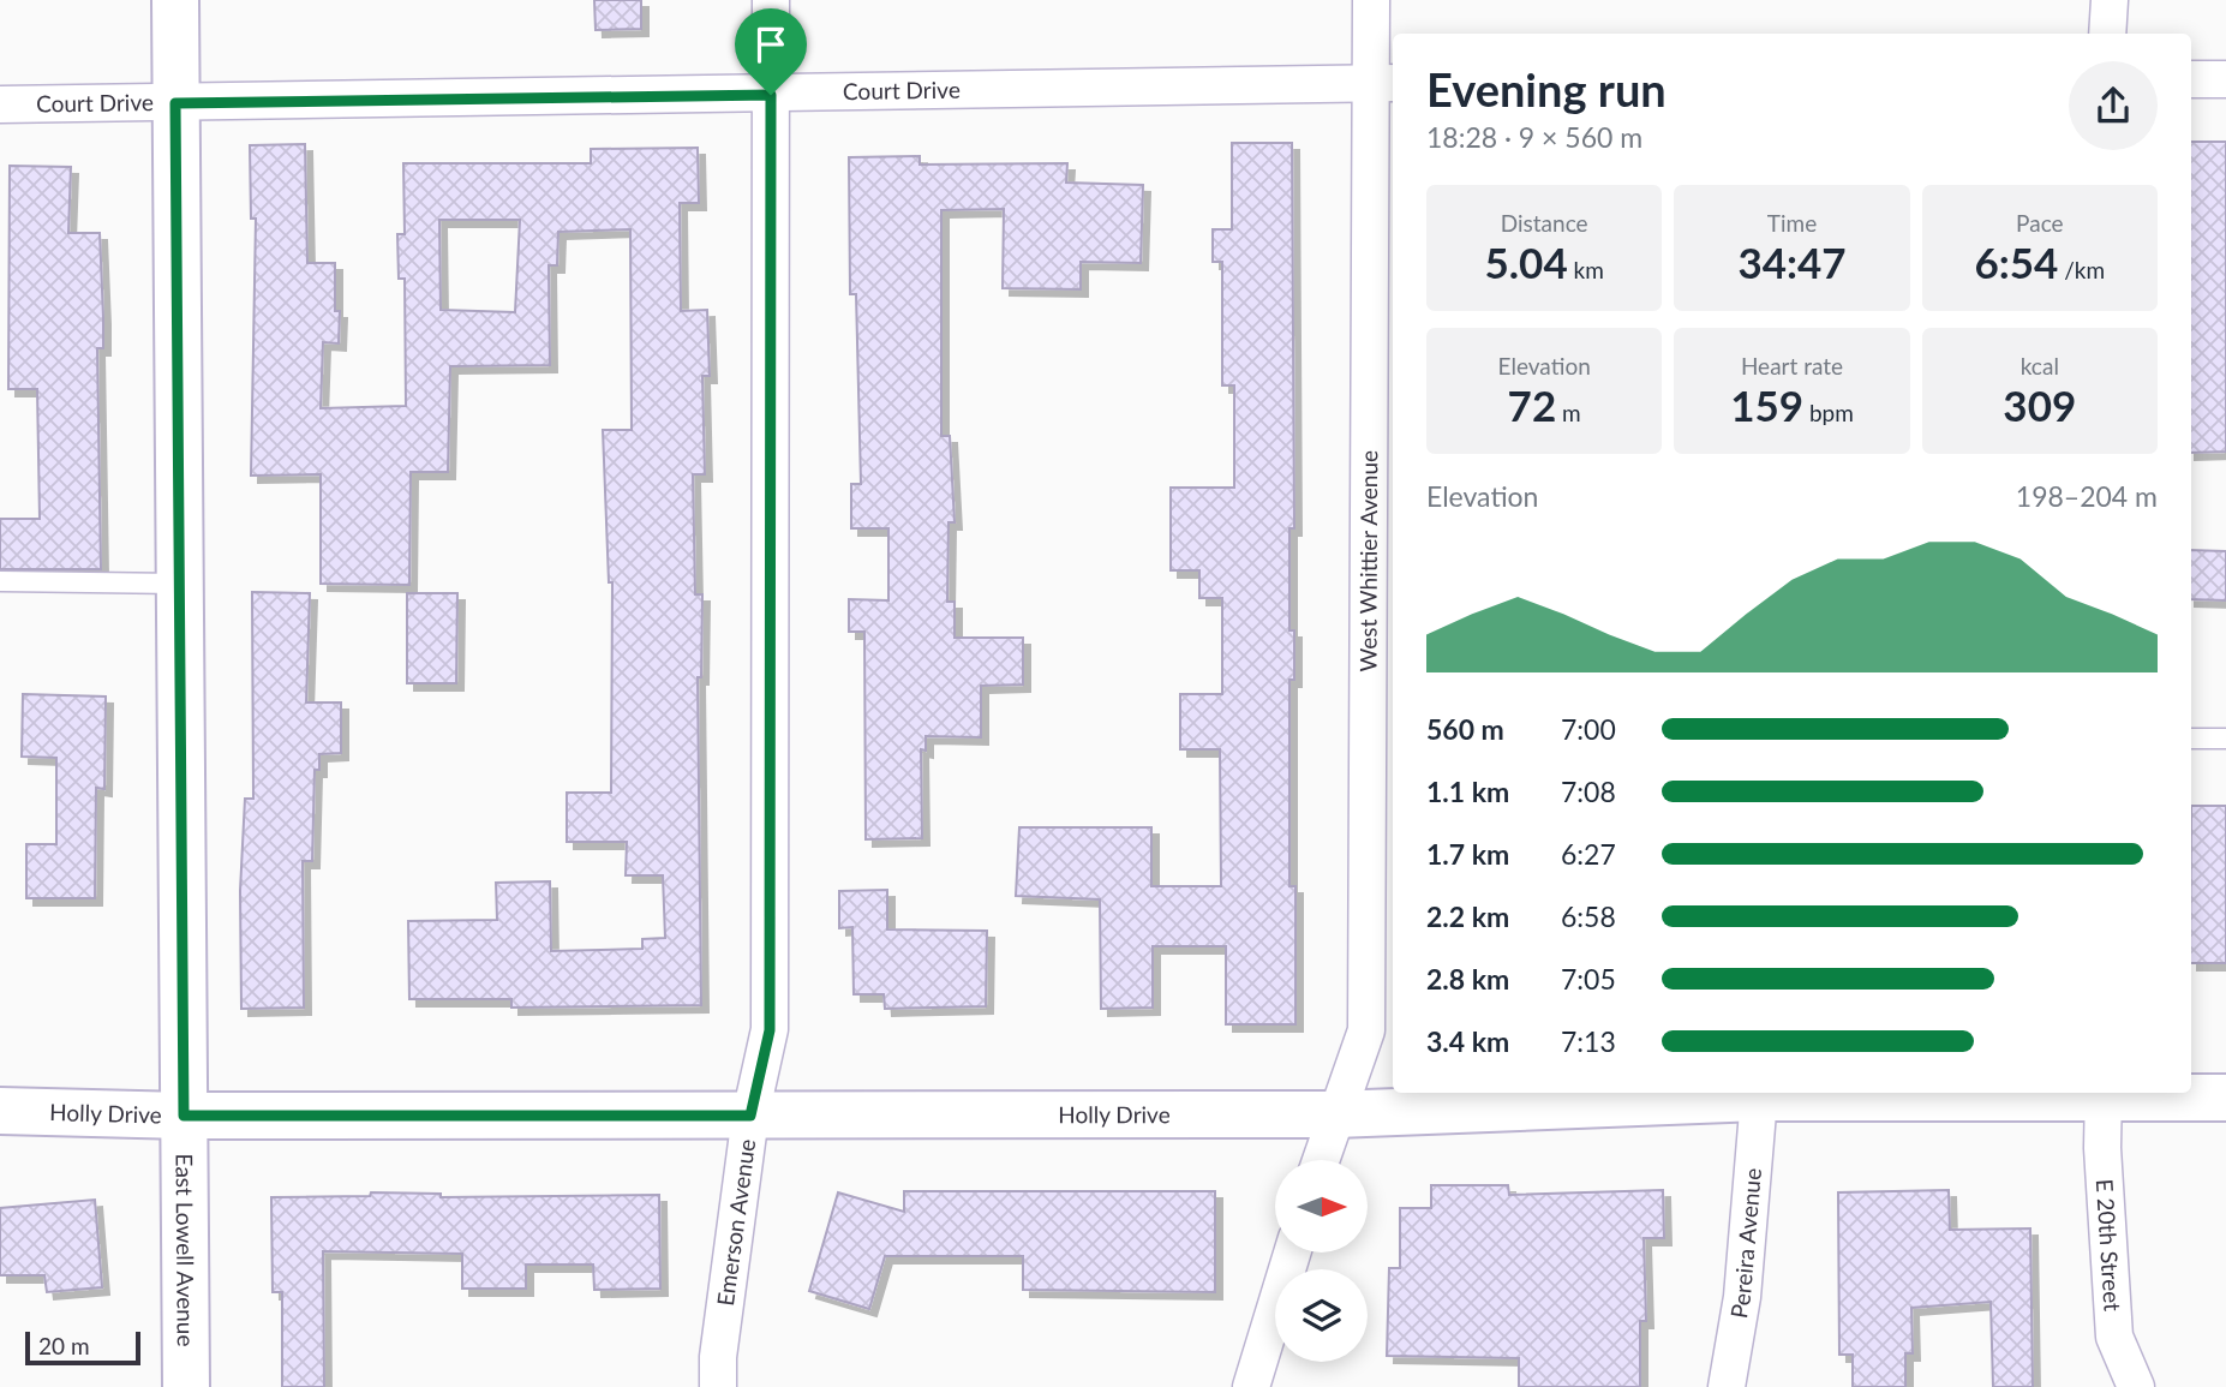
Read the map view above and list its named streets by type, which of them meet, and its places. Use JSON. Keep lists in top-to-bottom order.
{
  "streets": {
    "street": [
      "Court Drive",
      "West Whittier Avenue",
      "Holly Drive",
      "Emerson Avenue",
      "Pereira Avenue",
      "E 20th Street",
      "East Lowell Avenue"
    ]
  },
  "crossings": [
    ["Court Drive", "West Whittier Avenue"],
    ["Court Drive", "Emerson Avenue"],
    ["Court Drive", "East Lowell Avenue"],
    ["West Whittier Avenue", "Holly Drive"],
    ["Holly Drive", "Emerson Avenue"],
    ["Holly Drive", "Pereira Avenue"],
    ["Holly Drive", "E 20th Street"],
    ["Holly Drive", "East Lowell Avenue"]
  ],
  "scale_bar": "20 m",
  "north": "right",
  "page": {
    "heading": ["Evening run", "18:28 · 9 × 560 m"],
    "stats": [
      ["Distance", "5.04 km"],
      ["Time", "34:47"],
      ["Pace", "6:54 /km"],
      ["Elevation", "72 m"],
      ["Heart rate", "159 bpm"],
      ["kcal", "309"]
    ],
    "chart": ["Elevation", "198–204 m"],
    "list": [
      {
        "name": "560 m",
        "note": "7:00"
      },
      {
        "name": "1.1 km",
        "note": "7:08"
      },
      {
        "name": "1.7 km",
        "note": "6:27"
      },
      {
        "name": "2.2 km",
        "note": "6:58"
      },
      {
        "name": "2.8 km",
        "note": "7:05"
      },
      {
        "name": "3.4 km",
        "note": "7:13"
      }
    ],
    "scale": "20 m"
  }
}
